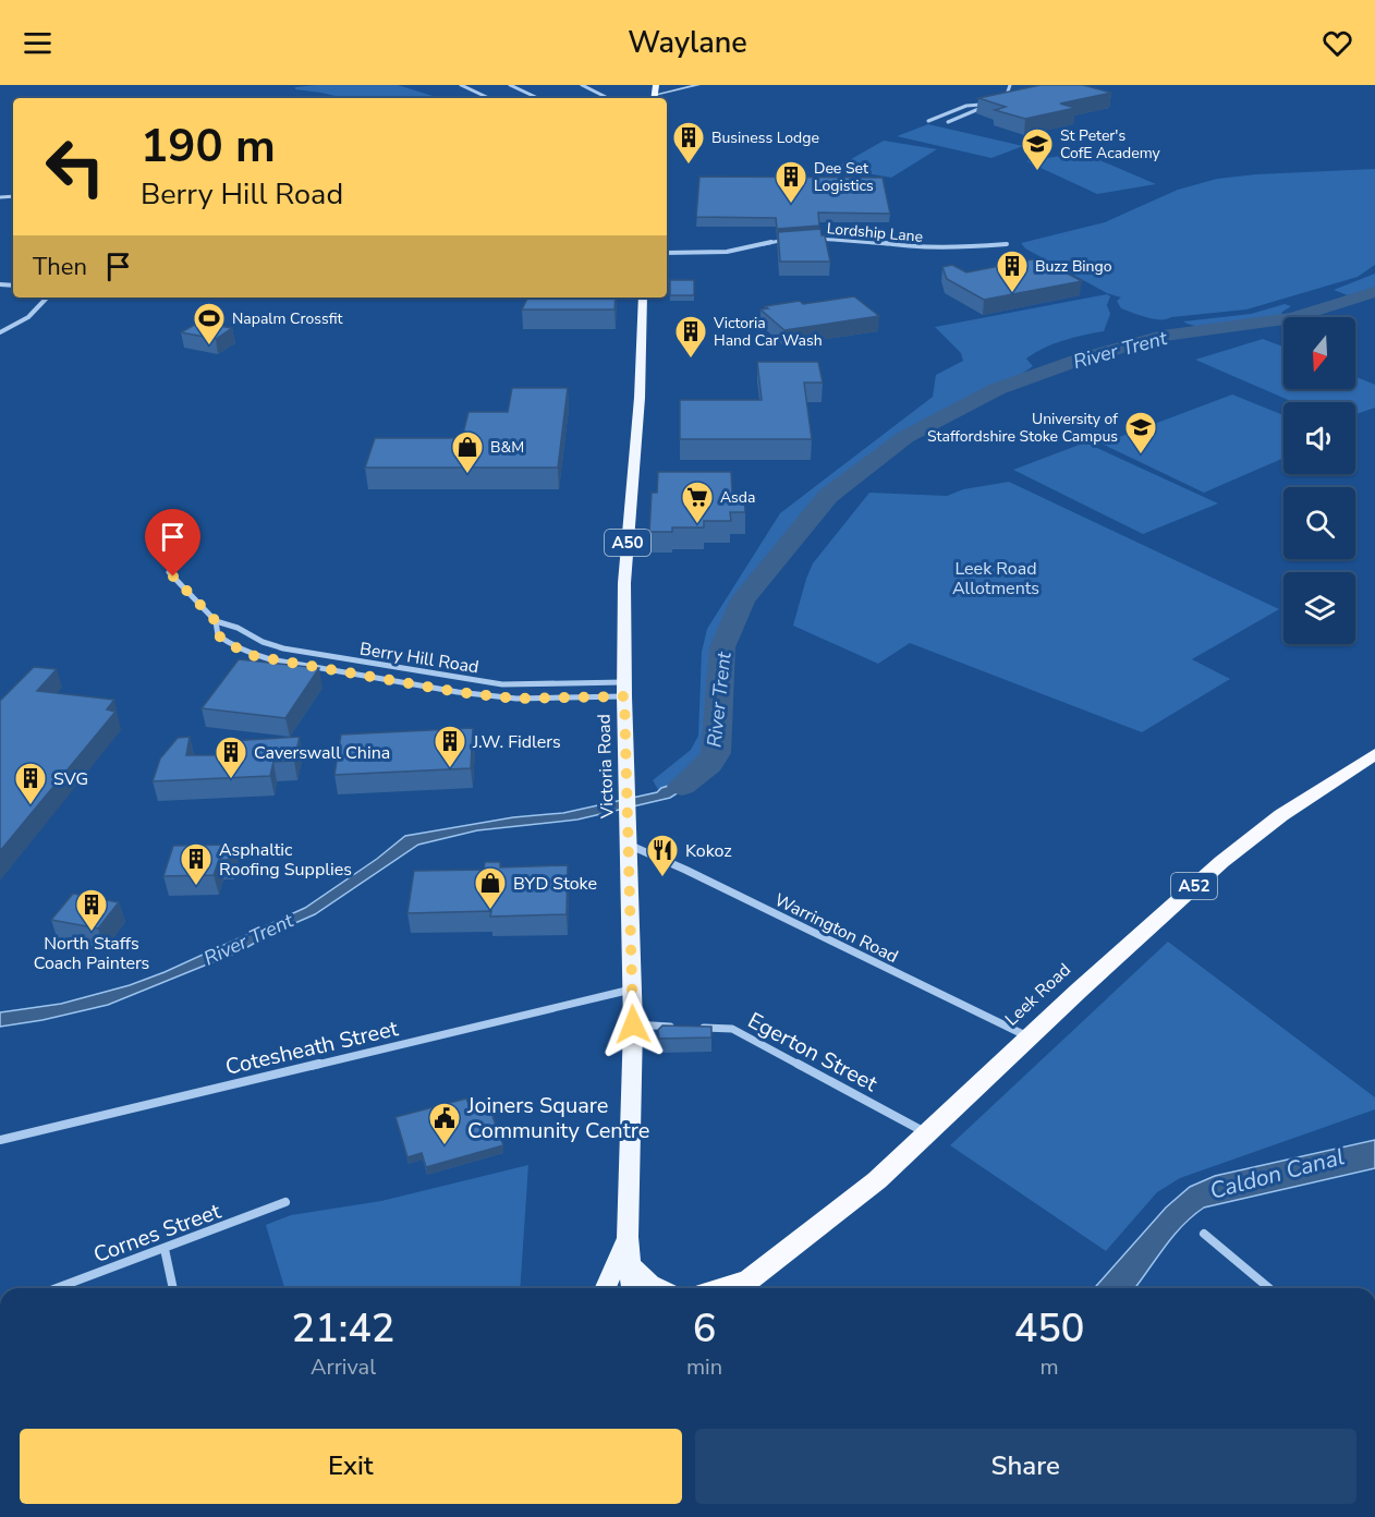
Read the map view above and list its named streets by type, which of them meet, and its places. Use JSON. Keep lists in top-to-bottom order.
{
  "streets": {
    "highway": ["A52", "Leek Road"],
    "main road": ["A50", "Victoria Road"],
    "street": [
      "Lordship Lane",
      "Berry Hill Road",
      "Warrington Road",
      "Cotesheath Street",
      "Egerton Street",
      "Cornes Street"
    ]
  },
  "crossings": [
    ["Berry Hill Road", "Victoria Road"],
    ["Victoria Road", "Warrington Road"],
    ["Victoria Road", "Cotesheath Street"],
    ["Warrington Road", "Leek Road"],
    ["Leek Road", "Egerton Street"]
  ],
  "water": ["River Trent", "Caldon Canal"],
  "parks": ["Leek Road Allotments"],
  "places": {
    "building": [
      "Business Lodge",
      "Dee Set Logistics",
      "Buzz Bingo",
      "Victoria Hand Car Wash",
      "J.W. Fidlers",
      "Caverswall China",
      "SVG",
      "Asphaltic Roofing Supplies",
      "North Staffs Coach Painters"
    ],
    "school or university": ["St Peter's CofE Academy", "University of Staffordshire Stoke Campus"],
    "sports": ["Napalm Crossfit"],
    "shop": ["B&M", "BYD Stoke"],
    "supermarket": ["Asda"],
    "restaurant": ["Kokoz"],
    "public building": ["Joiners Square Community Centre"]
  },
  "north": "bottom",
  "page": {
    "header": "Waylane",
    "turn": ["190 m", "Berry Hill Road"],
    "then": "Then",
    "eta": [
      "21:42",
      "Arrival",
      "6",
      "min",
      "450",
      "m"
    ],
    "buttons": ["Exit", "Share"]
  }
}
